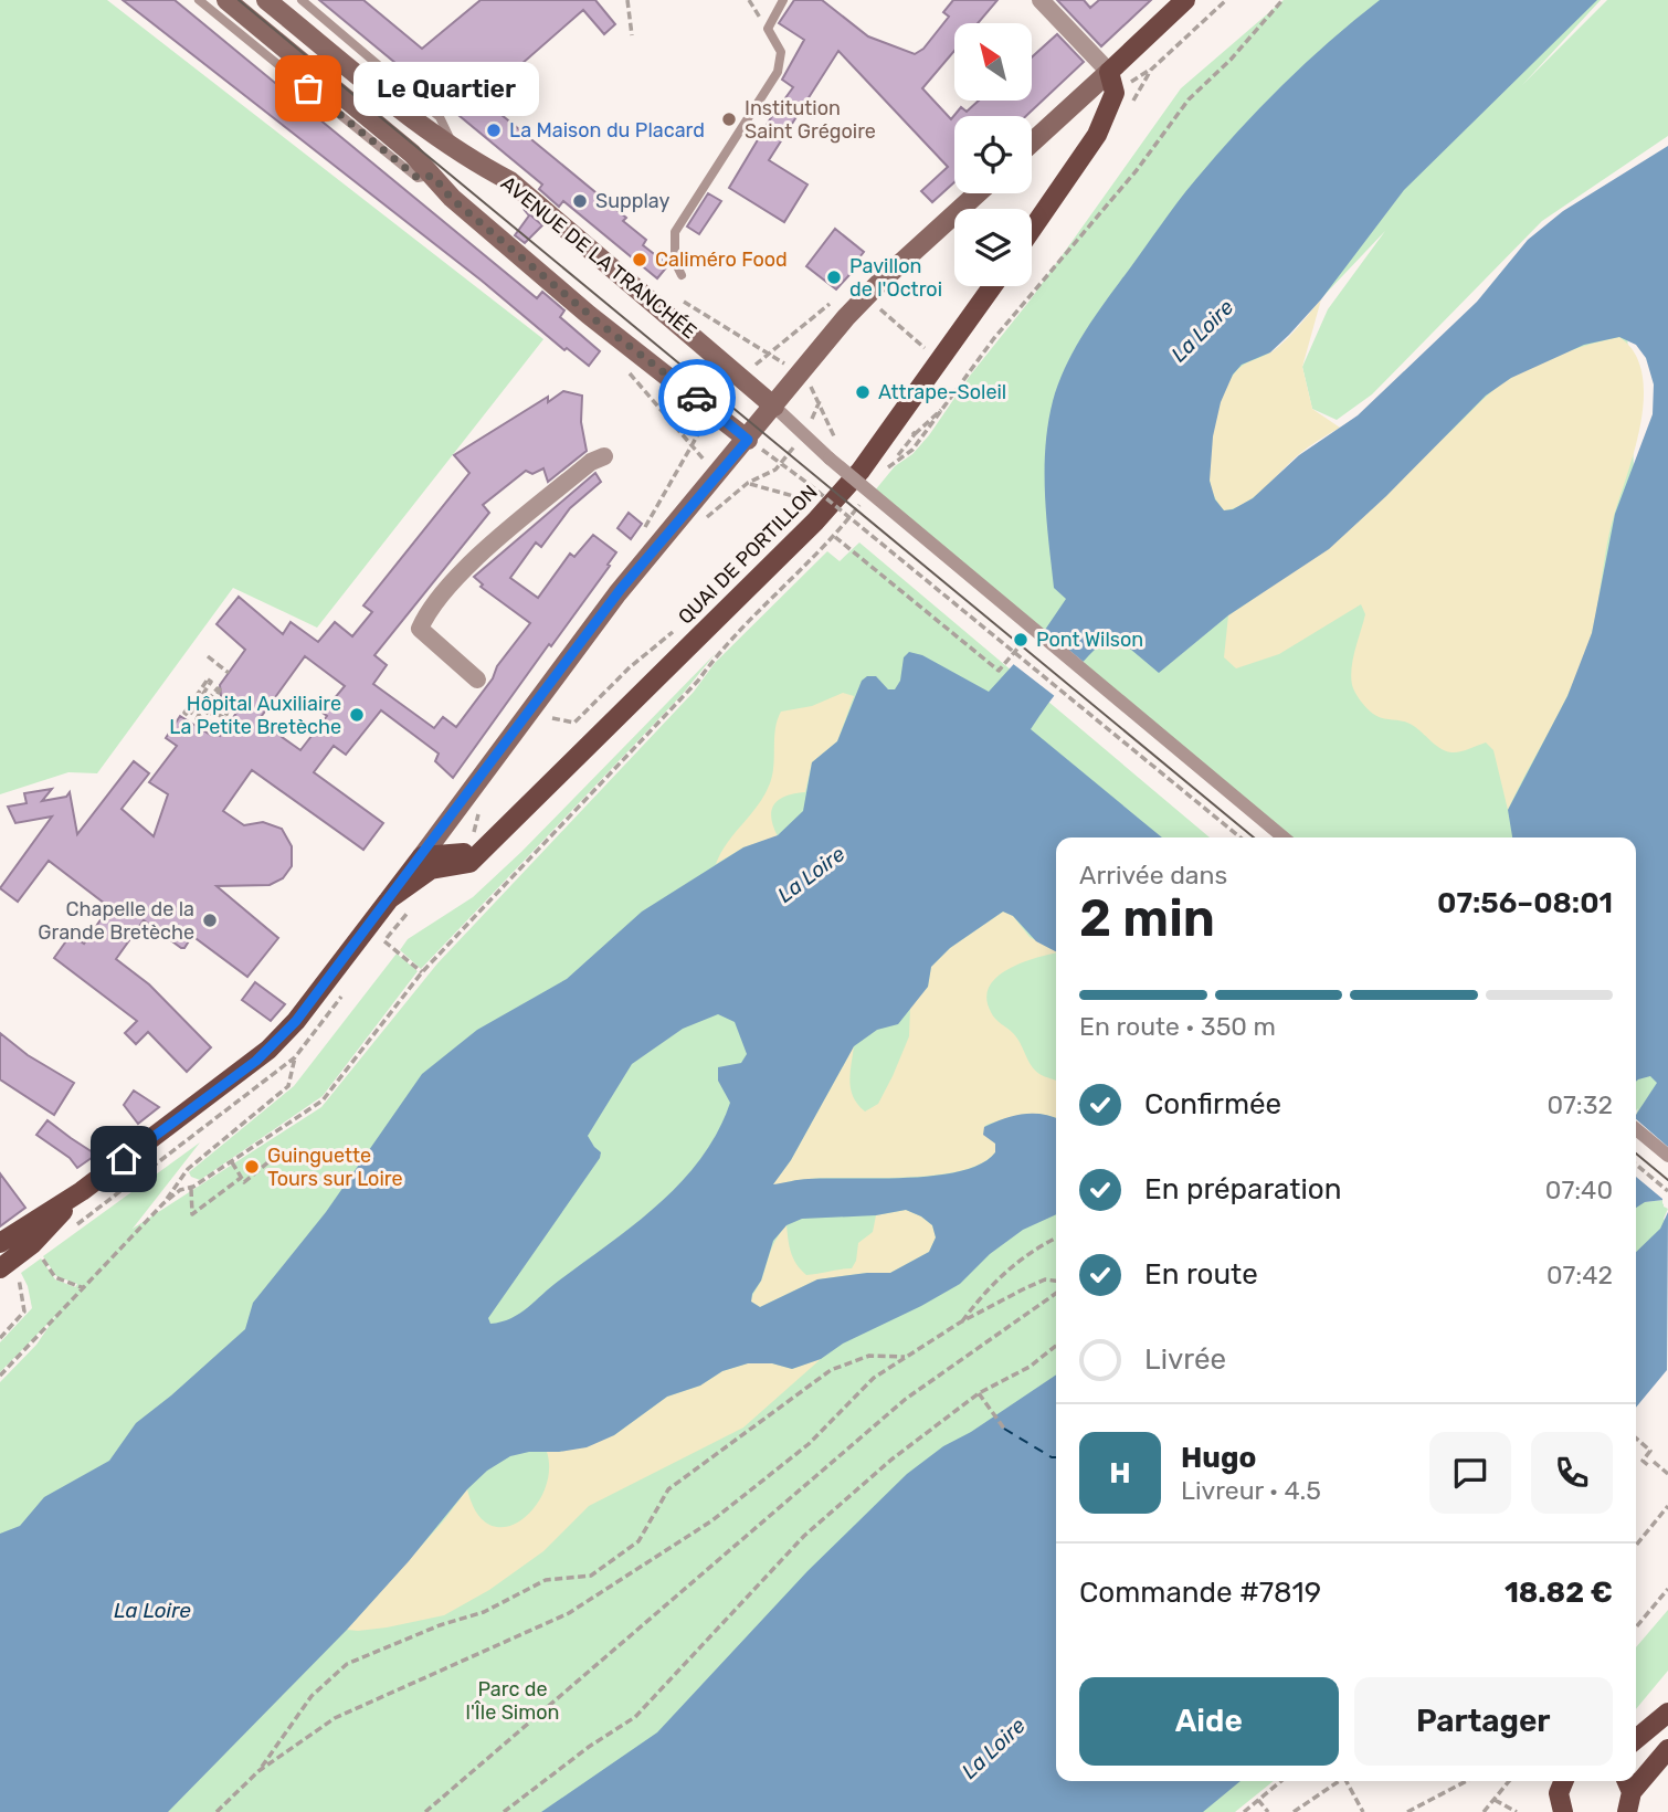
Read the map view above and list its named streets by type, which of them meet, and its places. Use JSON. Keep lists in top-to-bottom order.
{
  "streets": {
    "main road": ["AVENUE DE LA TRANCHÉE", "QUAI DE PORTILLON"]
  },
  "crossings": [
    ["AVENUE DE LA TRANCHÉE", "QUAI DE PORTILLON"]
  ],
  "water": ["La Loire"],
  "parks": ["Parc de l'Île Simon"],
  "places": [
    "Le Quartier",
    "Institution Saint Grégoire",
    "La Maison du Placard",
    "Supplay",
    "Caliméro Food",
    "Pavillon de l'Octroi",
    "Attrape-Soleil",
    "Pont Wilson",
    "Hôpital Auxiliaire La Petite Bretèche",
    "Chapelle de la Grande Bretèche",
    "Guinguette Tours sur Loire"
  ],
  "north": "top left",
  "page": {
    "bubble": "Le Quartier",
    "heading": ["2 min", "Arrivée dans", "07:56–08:01"],
    "panel": [
      "Hugo",
      "Livreur · 4.5",
      "Commande #7819",
      "18.82 €"
    ],
    "bar": "En route · 350 m",
    "list": [
      ["Confirmée", "07:32"],
      ["En préparation", "07:40"],
      ["En route", "07:42"],
      "Livrée"
    ],
    "round": "H",
    "buttons": ["Aide", "Partager"]
  }
}
